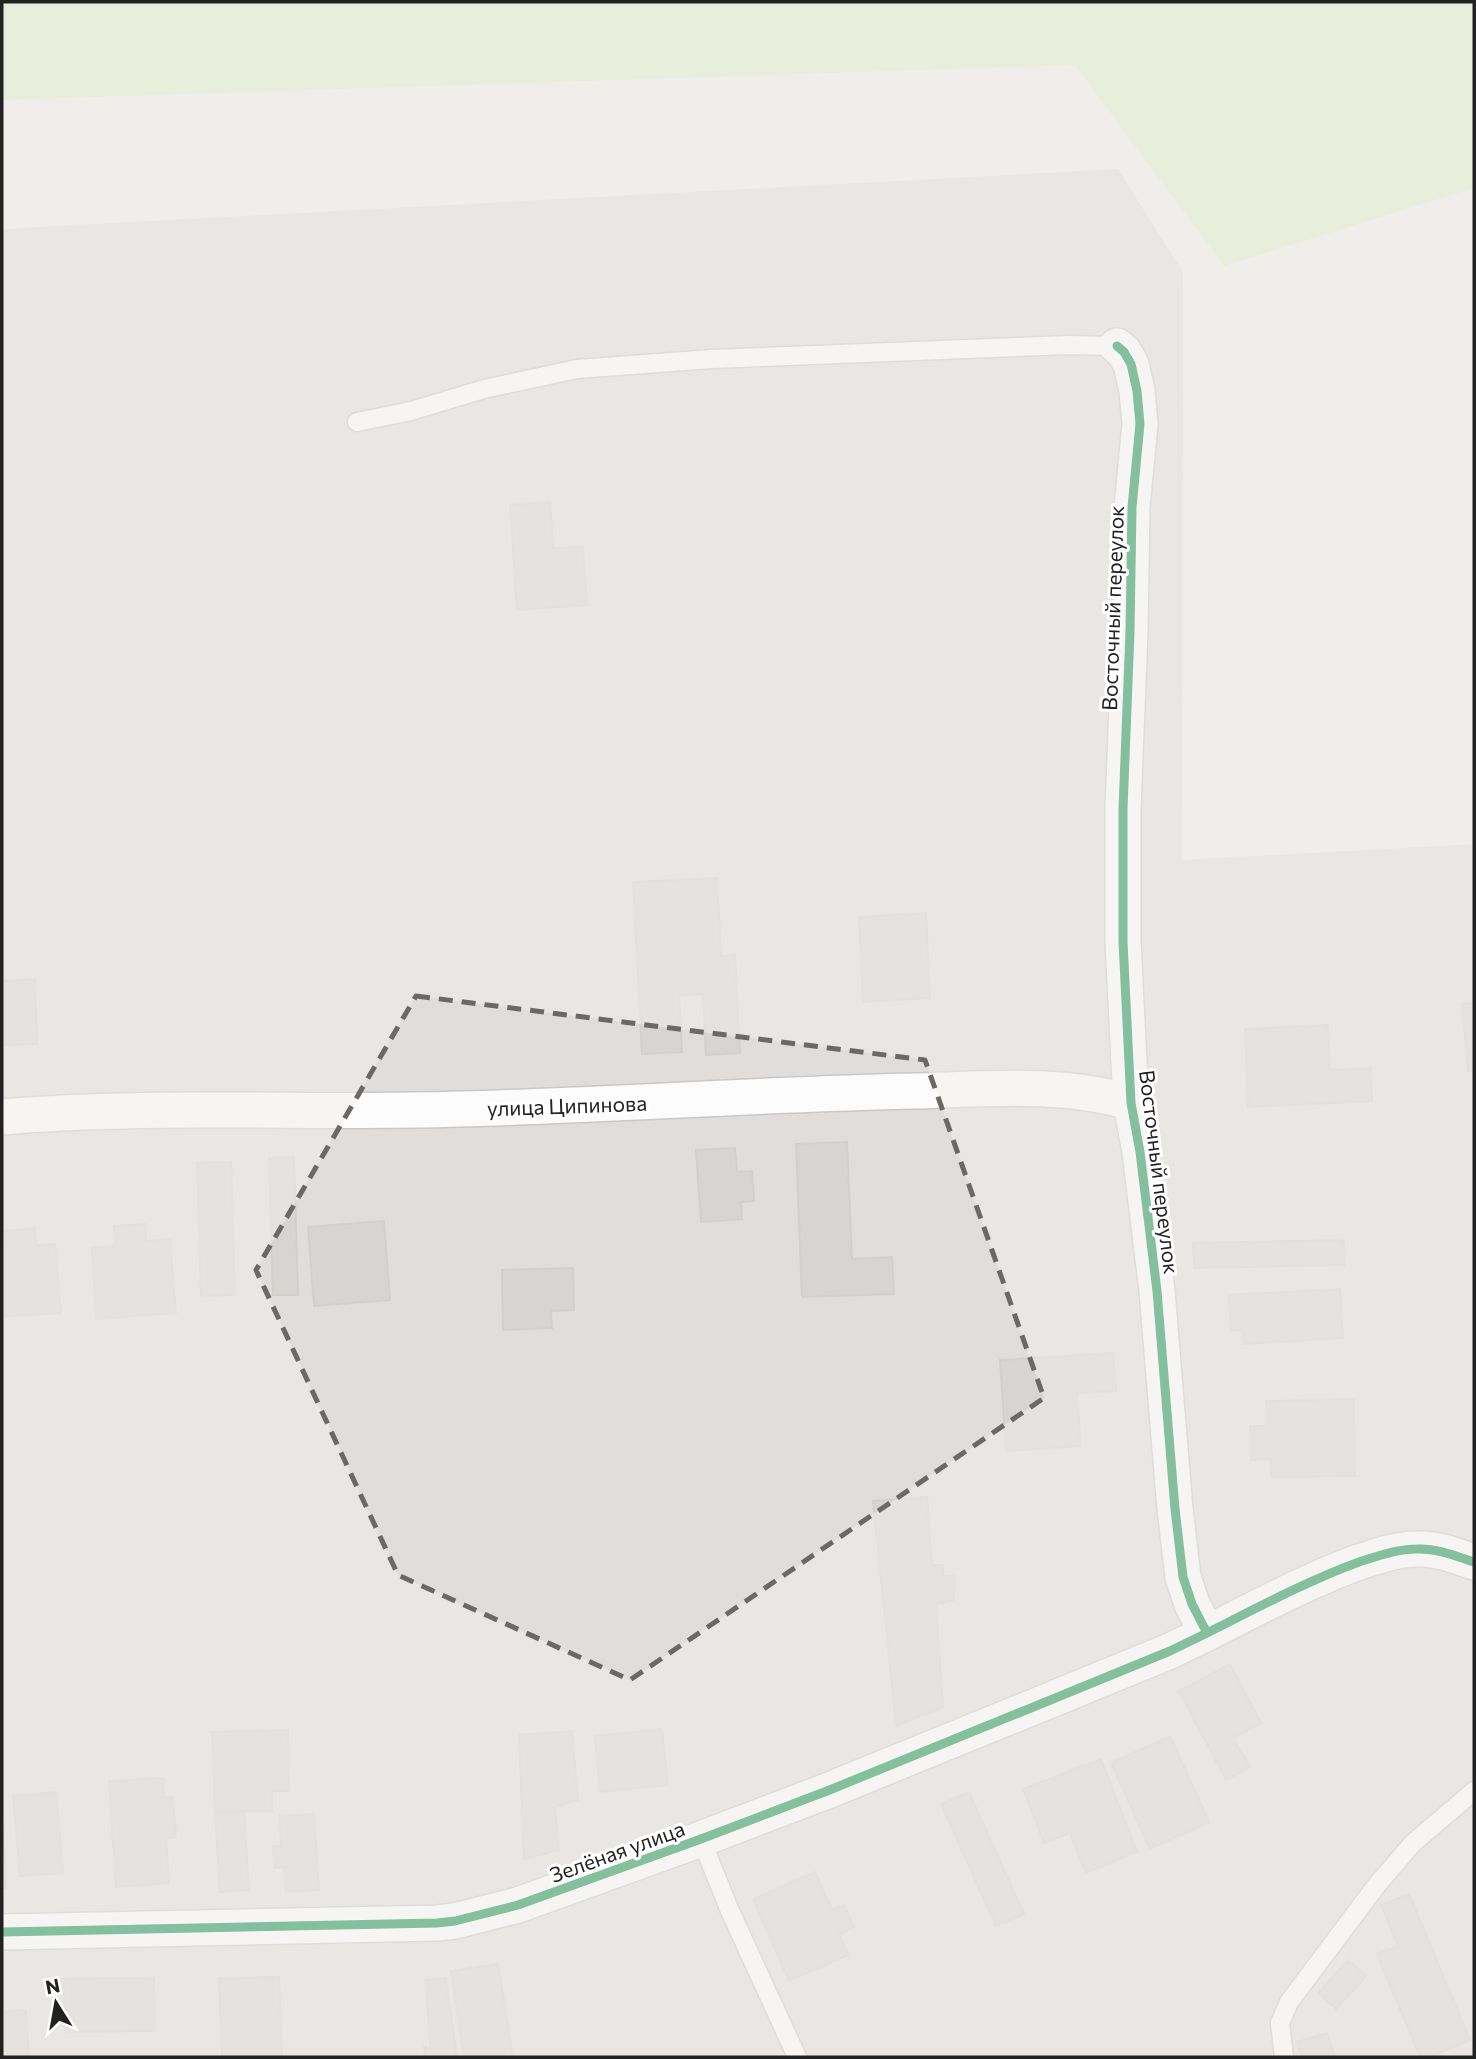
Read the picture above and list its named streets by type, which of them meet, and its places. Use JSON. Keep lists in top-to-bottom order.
{
  "streets": {
    "street": ["Восточный переулок", "улица Ципинова", "Зелёная улица"]
  },
  "crossings": [
    ["Восточный переулок", "улица Ципинова"],
    ["Восточный переулок", "Зелёная улица"]
  ],
  "north": "top"
}
